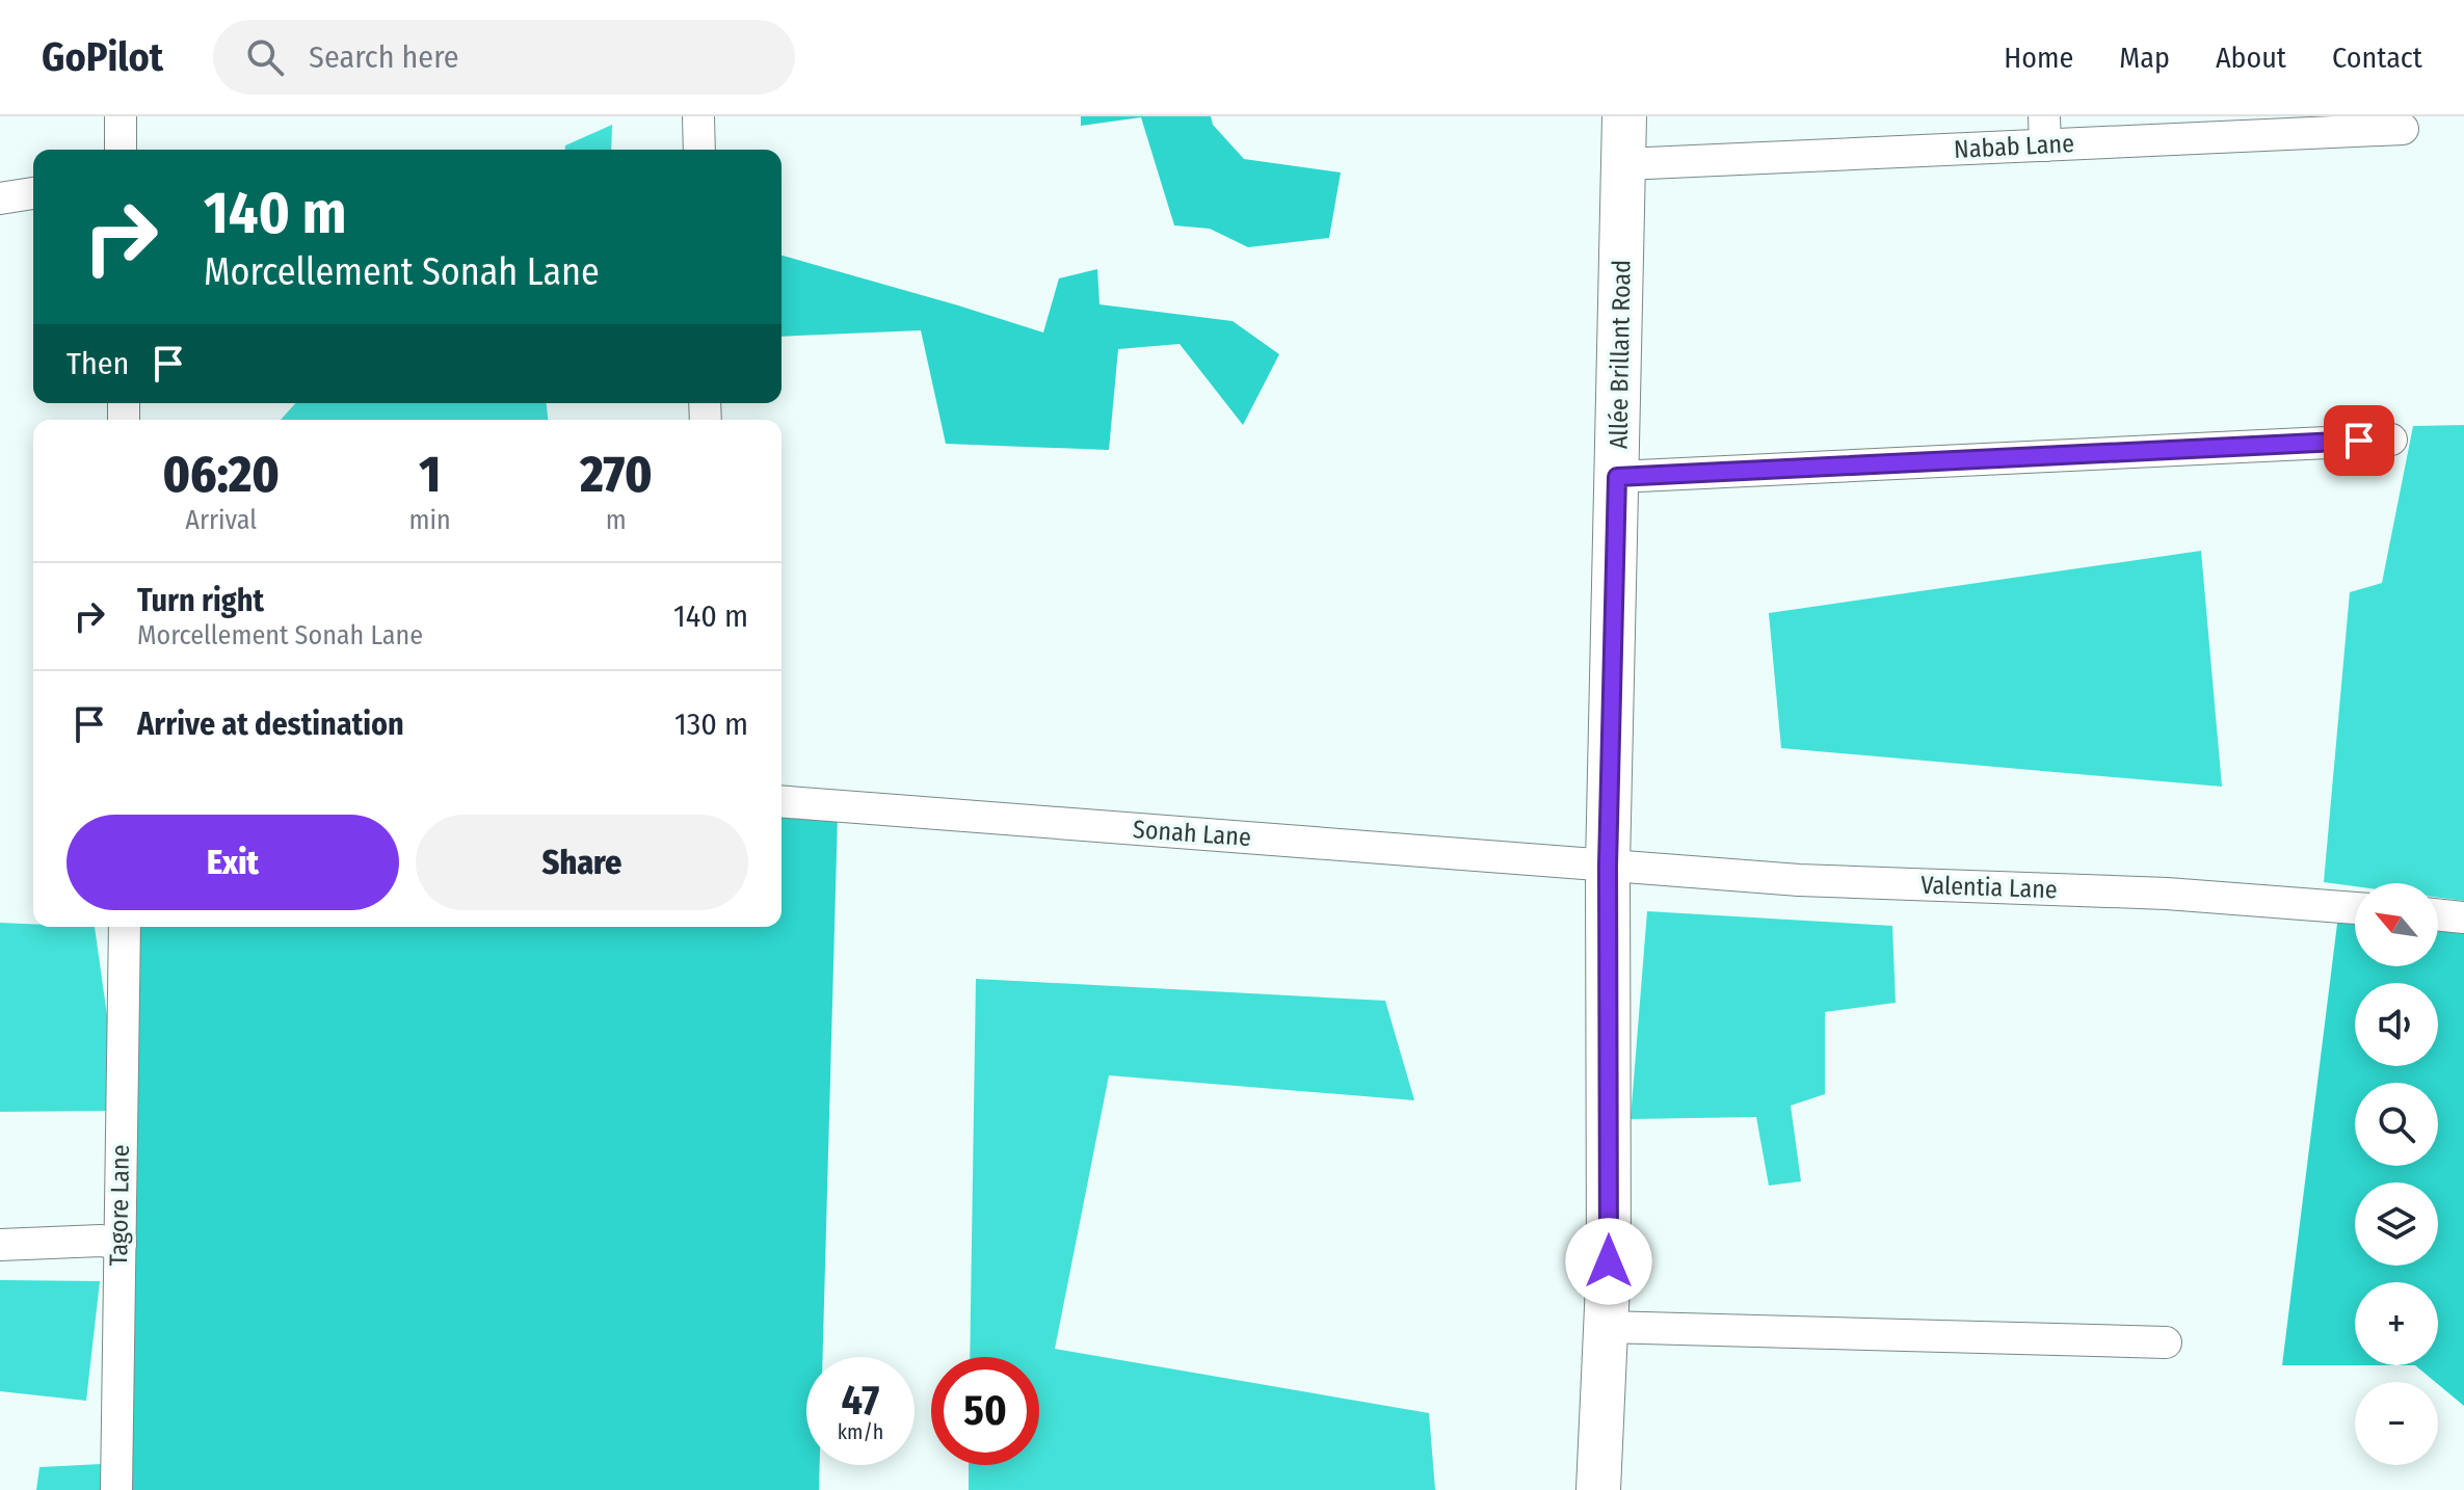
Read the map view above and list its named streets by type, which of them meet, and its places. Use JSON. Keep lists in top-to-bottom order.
{
  "streets": {
    "main road": ["Allée Brillant Road"],
    "street": [
      "Nabab Lane",
      "Sonah Lane",
      "Valentia Lane",
      "Tagore Lane"
    ]
  },
  "crossings": [
    ["Nabab Lane", "Allée Brillant Road"],
    ["Allée Brillant Road", "Sonah Lane"],
    ["Allée Brillant Road", "Valentia Lane"],
    ["Sonah Lane", "Valentia Lane"]
  ],
  "north": "top left",
  "page": {
    "header": "GoPilot",
    "search": "Search here",
    "nav": [
      "Home",
      "Map",
      "About",
      "Contact"
    ],
    "turn": ["140 m", "Morcellement Sonah Lane"],
    "then": "Then",
    "eta": [
      "06:20",
      "Arrival",
      "1",
      "min",
      "270",
      "m"
    ],
    "list": [
      {
        "name": "Turn right",
        "note": "Morcellement Sonah Lane",
        "value": "140 m"
      },
      {
        "name": "Arrive at destination",
        "value": "130 m"
      }
    ],
    "buttons": ["Exit", "Share"],
    "map_buttons": ["+", "−"],
    "speed": "47 km/h",
    "limit": "50"
  }
}
